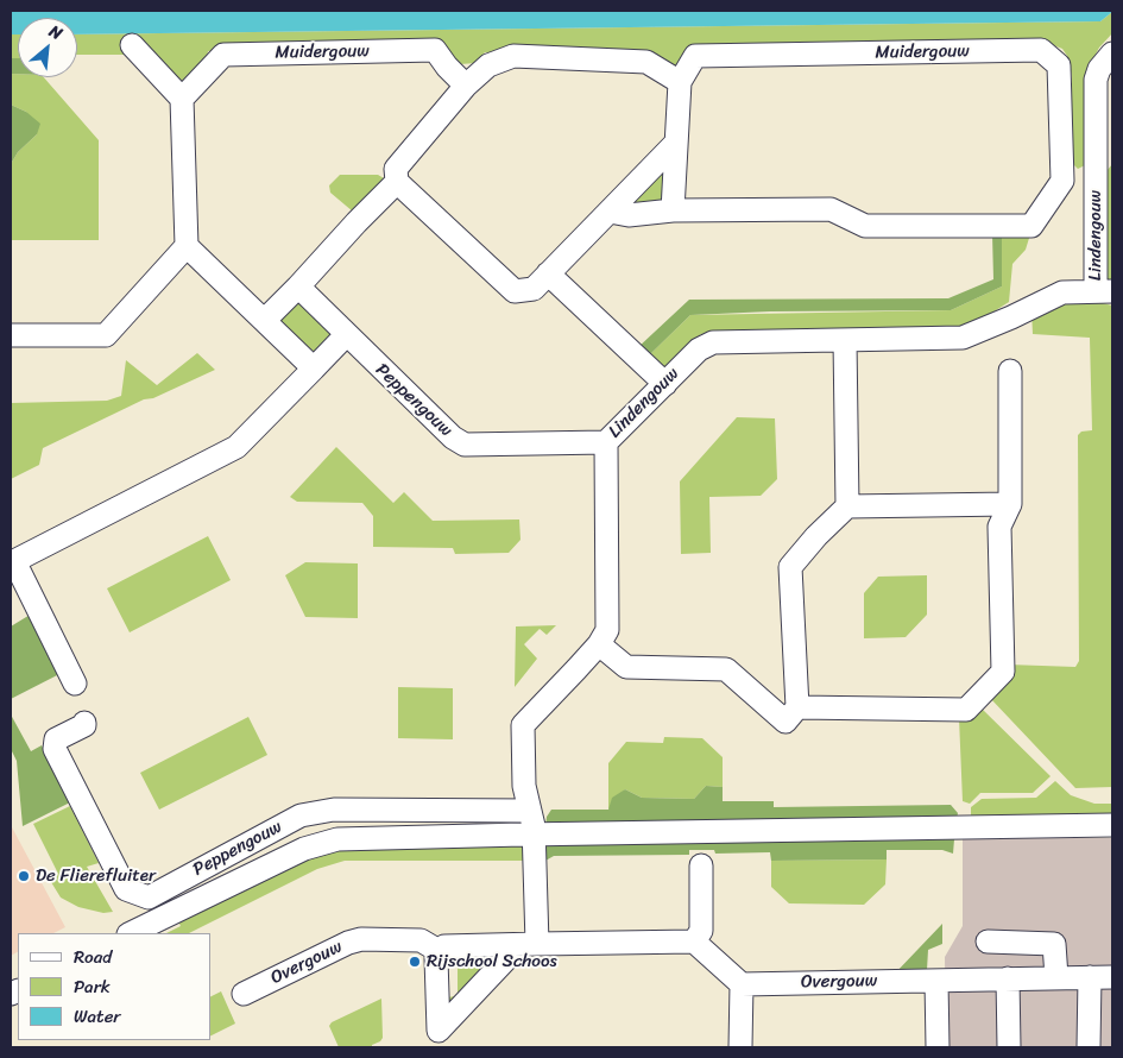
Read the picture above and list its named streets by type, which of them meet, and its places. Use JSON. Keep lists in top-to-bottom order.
{
  "streets": {
    "street": [
      "Muidergouw",
      "Lindengouw",
      "Peppengouw",
      "Overgouw"
    ]
  },
  "crossings": [
    ["Lindengouw", "Peppengouw"]
  ],
  "places": ["De Flierefluiter", "Rijschool Schoos"],
  "legend": ["Road", "Park", "Water"],
  "north": "top right"
}
